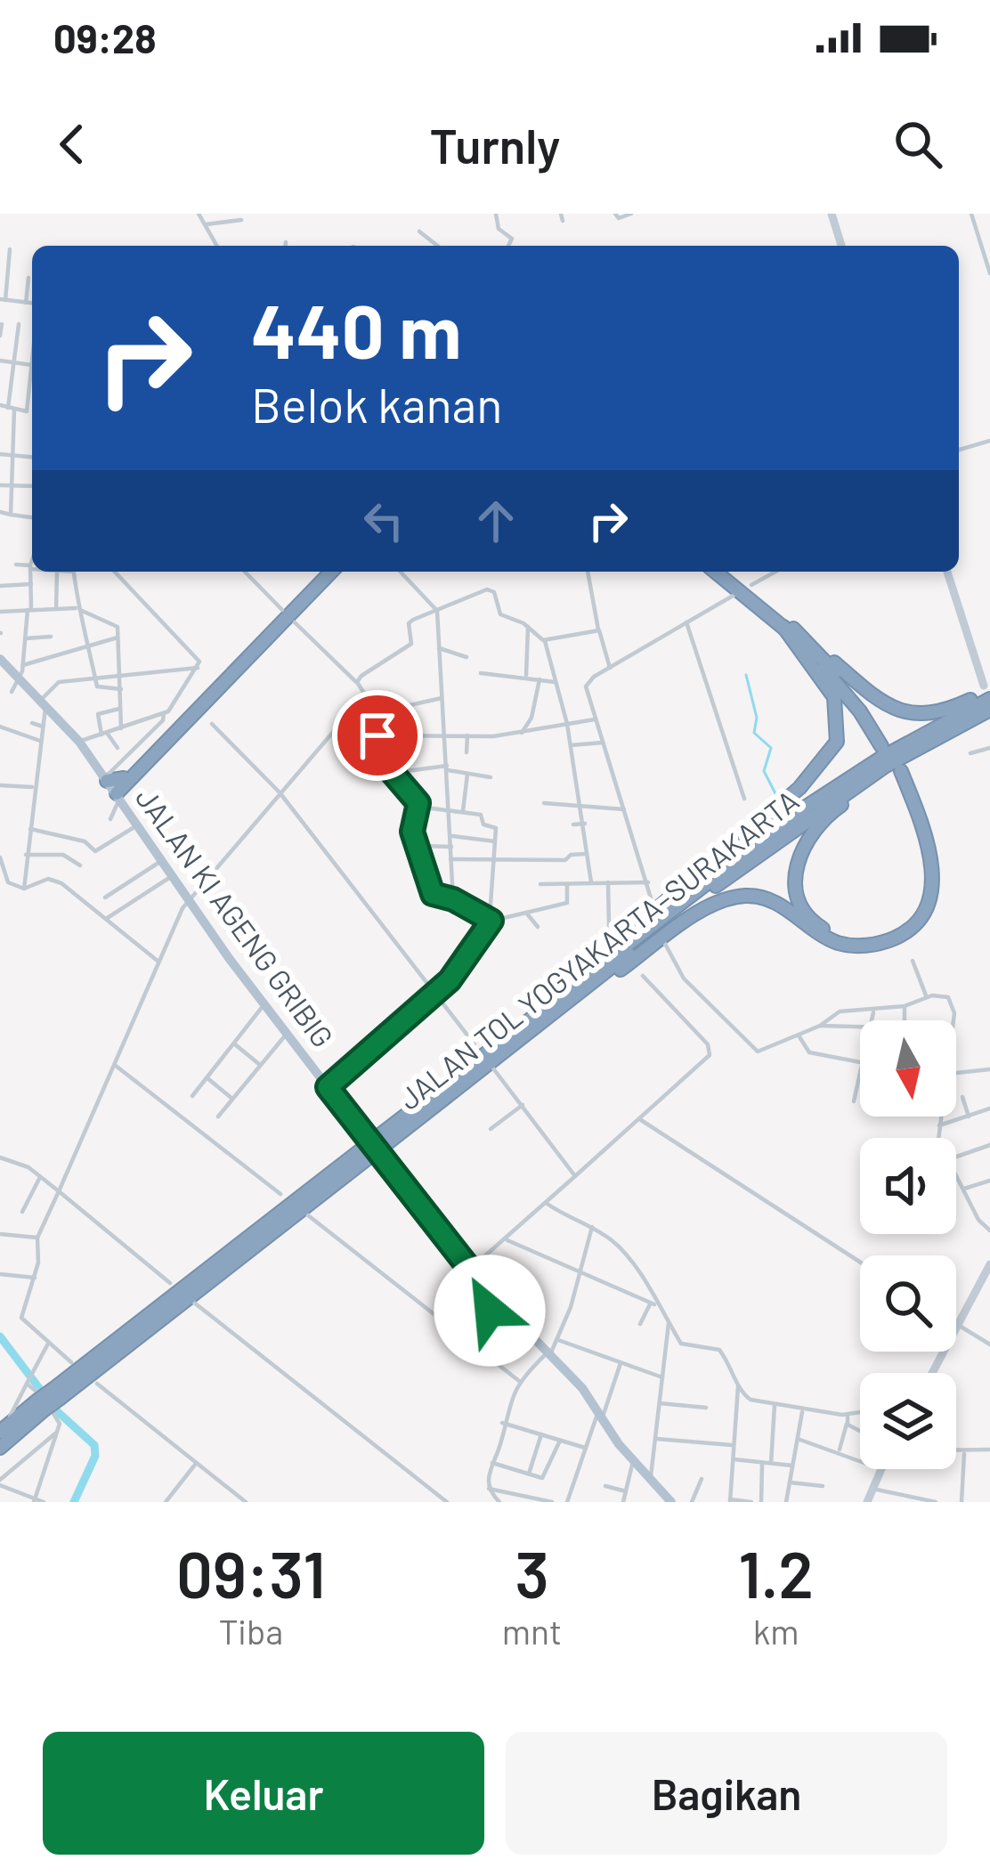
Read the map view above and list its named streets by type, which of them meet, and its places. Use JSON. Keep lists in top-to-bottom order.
{
  "streets": {
    "highway": ["JALAN TOL YOGYAKARTA–SURAKARTA"],
    "main road": ["JALAN KI AGENG GRIBIG"]
  },
  "north": "bottom",
  "page": {
    "status": "09:28",
    "header": "Turnly",
    "turn": ["440 m", "Belok kanan"],
    "eta": [
      "09:31",
      "Tiba",
      "3",
      "mnt",
      "1.2",
      "km"
    ],
    "buttons": ["Keluar", "Bagikan"]
  }
}
